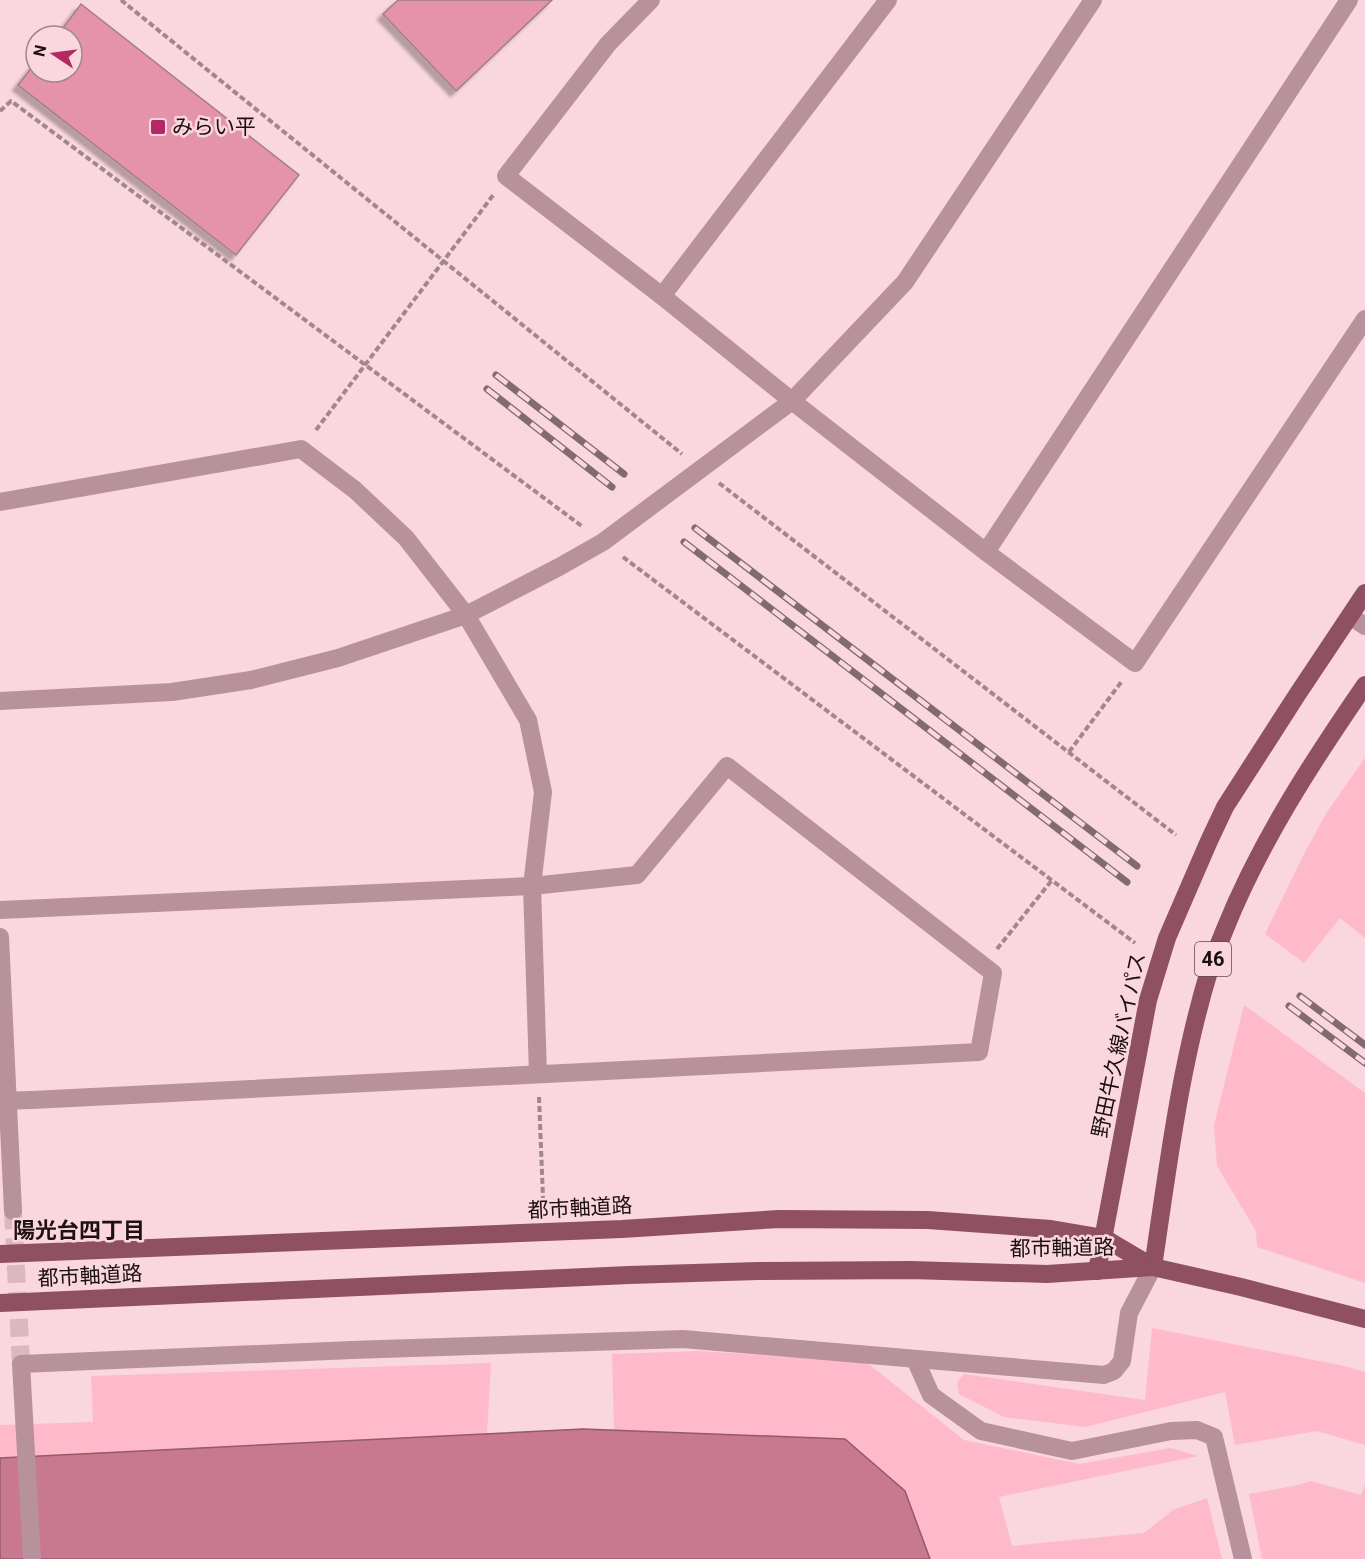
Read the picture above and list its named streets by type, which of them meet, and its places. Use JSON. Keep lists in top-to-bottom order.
{
  "streets": {
    "main road": ["46", "野田牛久線バイパス", "都市軸道路"]
  },
  "crossings": [
    ["46", "都市軸道路"],
    ["野田牛久線バイパス", "都市軸道路"]
  ],
  "districts": ["陽光台四丁目"],
  "places": {
    "transit": ["みらい平"]
  },
  "north": "left"
}
